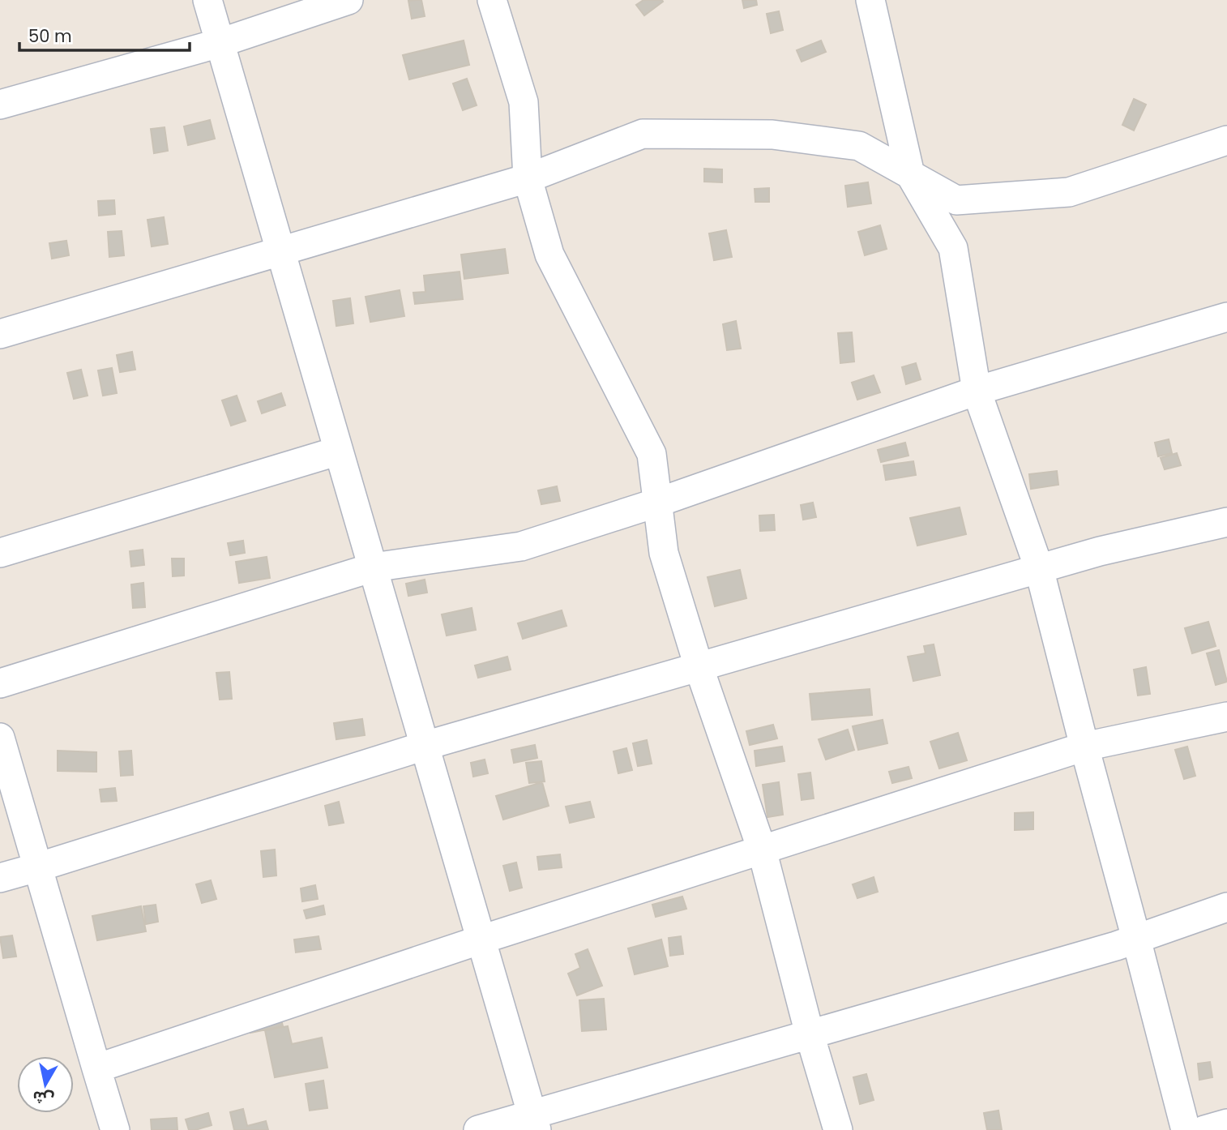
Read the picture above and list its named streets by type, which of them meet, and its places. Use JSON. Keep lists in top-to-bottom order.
{
  "scale_bar": "50 m",
  "north": "bottom"
}
